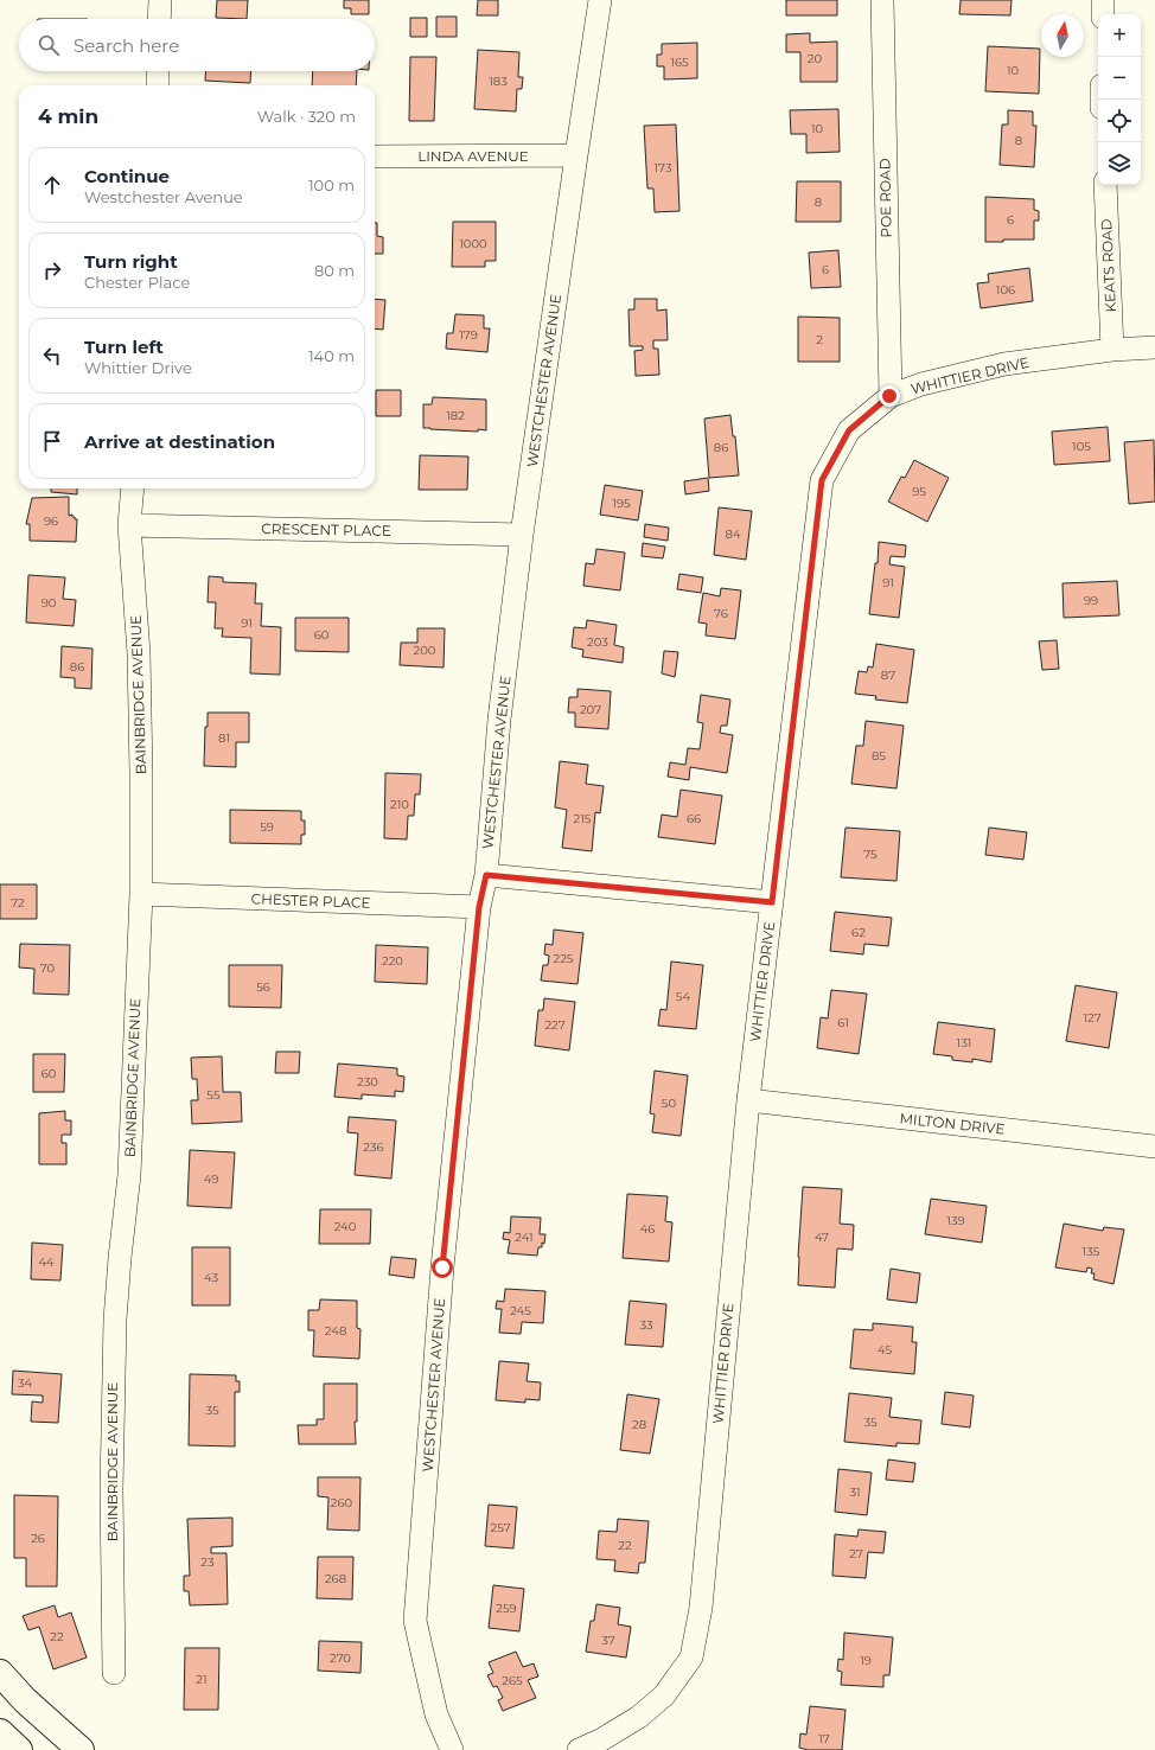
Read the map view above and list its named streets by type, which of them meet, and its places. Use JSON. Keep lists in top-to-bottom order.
{
  "streets": {
    "street": [
      "LINDA AVENUE",
      "POE ROAD",
      "KEATS ROAD",
      "WHITTIER DRIVE",
      "WESTCHESTER AVENUE",
      "CRESCENT PLACE",
      "BAINBRIDGE AVENUE",
      "CHESTER PLACE",
      "MILTON DRIVE"
    ]
  },
  "crossings": [
    ["LINDA AVENUE", "WESTCHESTER AVENUE"],
    ["POE ROAD", "WHITTIER DRIVE"],
    ["KEATS ROAD", "WHITTIER DRIVE"],
    ["WHITTIER DRIVE", "MILTON DRIVE"],
    ["WESTCHESTER AVENUE", "CRESCENT PLACE"],
    ["WESTCHESTER AVENUE", "CHESTER PLACE"],
    ["CRESCENT PLACE", "BAINBRIDGE AVENUE"],
    ["BAINBRIDGE AVENUE", "CHESTER PLACE"]
  ],
  "house_numbers": [
    "20",
    "165",
    "10",
    "183",
    "10",
    "8",
    "173",
    "8",
    "6",
    "1000",
    "6",
    "106",
    "179",
    "2",
    "182",
    "105",
    "86",
    "95",
    "195",
    "96",
    "84",
    "91",
    "99",
    "90",
    "76",
    "91",
    "60",
    "203",
    "200",
    "86",
    "87",
    "207",
    "81",
    "85",
    "210",
    "215",
    "66",
    "59",
    "75",
    "72",
    "62",
    "225",
    "220",
    "70",
    "56",
    "54",
    "127",
    "61",
    "227",
    "131",
    "60",
    "230",
    "55",
    "50",
    "236",
    "49",
    "139",
    "240",
    "46",
    "241",
    "47",
    "135",
    "44",
    "43",
    "245",
    "33",
    "248",
    "45",
    "34",
    "35",
    "35",
    "28",
    "31",
    "260",
    "257",
    "26",
    "22",
    "27",
    "23",
    "268",
    "259",
    "22",
    "37",
    "270",
    "19",
    "21",
    "265",
    "17"
  ],
  "north": "top",
  "page": {
    "map_buttons": ["+", "−"],
    "search": "Search here",
    "heading": ["4 min", "Walk · 320 m"],
    "list": [
      ["Continue", "Westchester Avenue", "100 m"],
      ["Turn right", "Chester Place", "80 m"],
      ["Turn left", "Whittier Drive", "140 m"],
      "Arrive at destination"
    ]
  }
}
